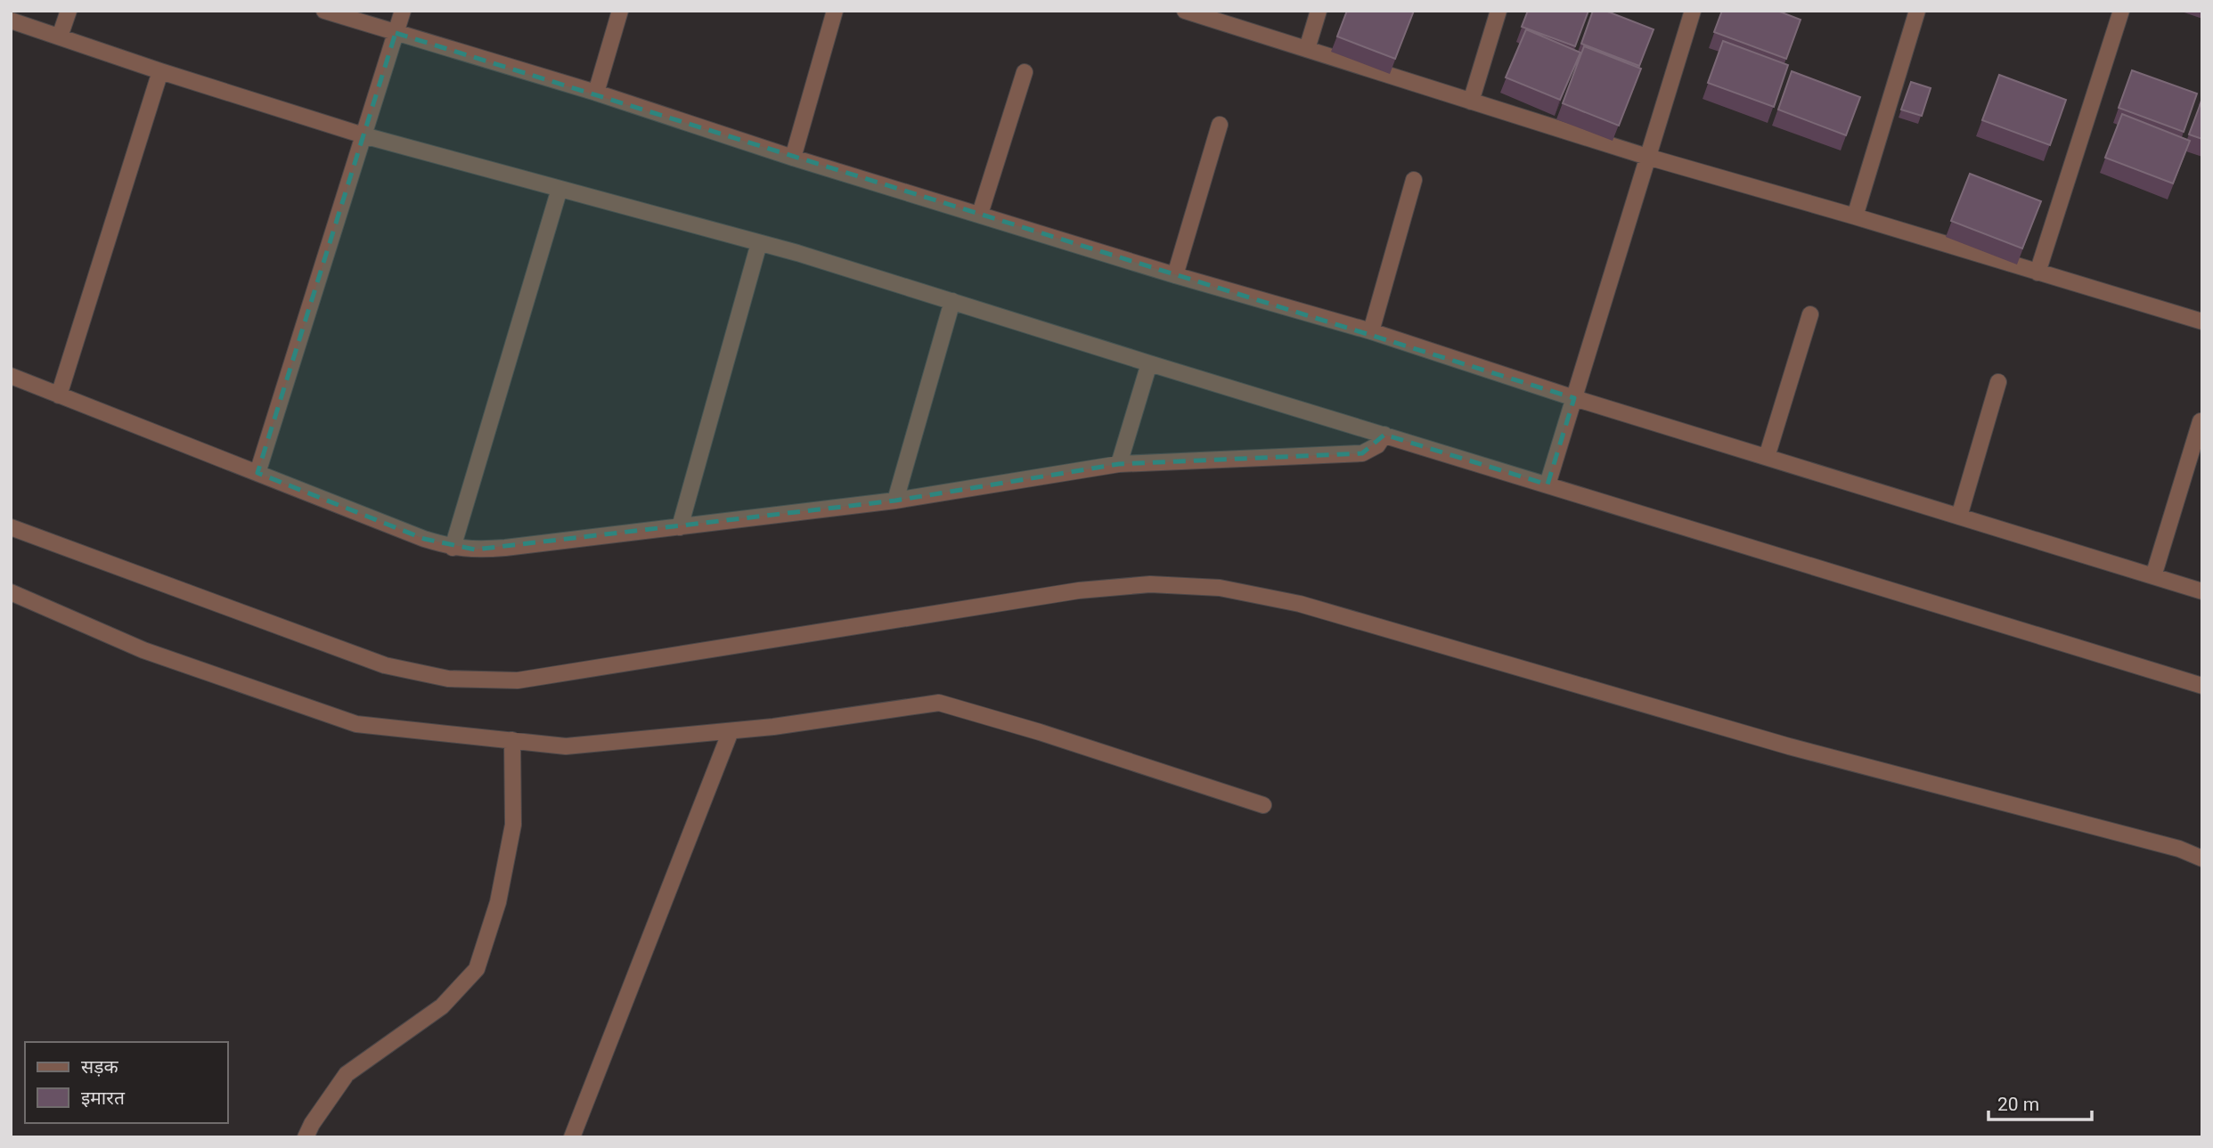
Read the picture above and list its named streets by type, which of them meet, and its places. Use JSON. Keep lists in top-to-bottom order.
{
  "legend": ["सड़क", "इमारत"],
  "scale_bar": "20 m"
}
